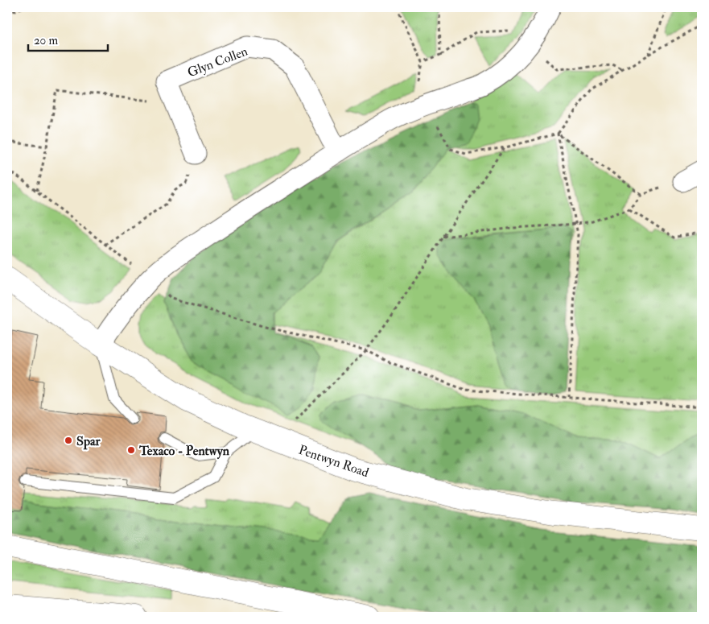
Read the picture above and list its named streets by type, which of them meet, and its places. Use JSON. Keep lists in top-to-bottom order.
{
  "streets": {
    "main road": ["Pentwyn Road"],
    "street": ["Glyn Collen"]
  },
  "places": ["Spar", "Texaco - Pentwyn"],
  "scale_bar": "20 m"
}
